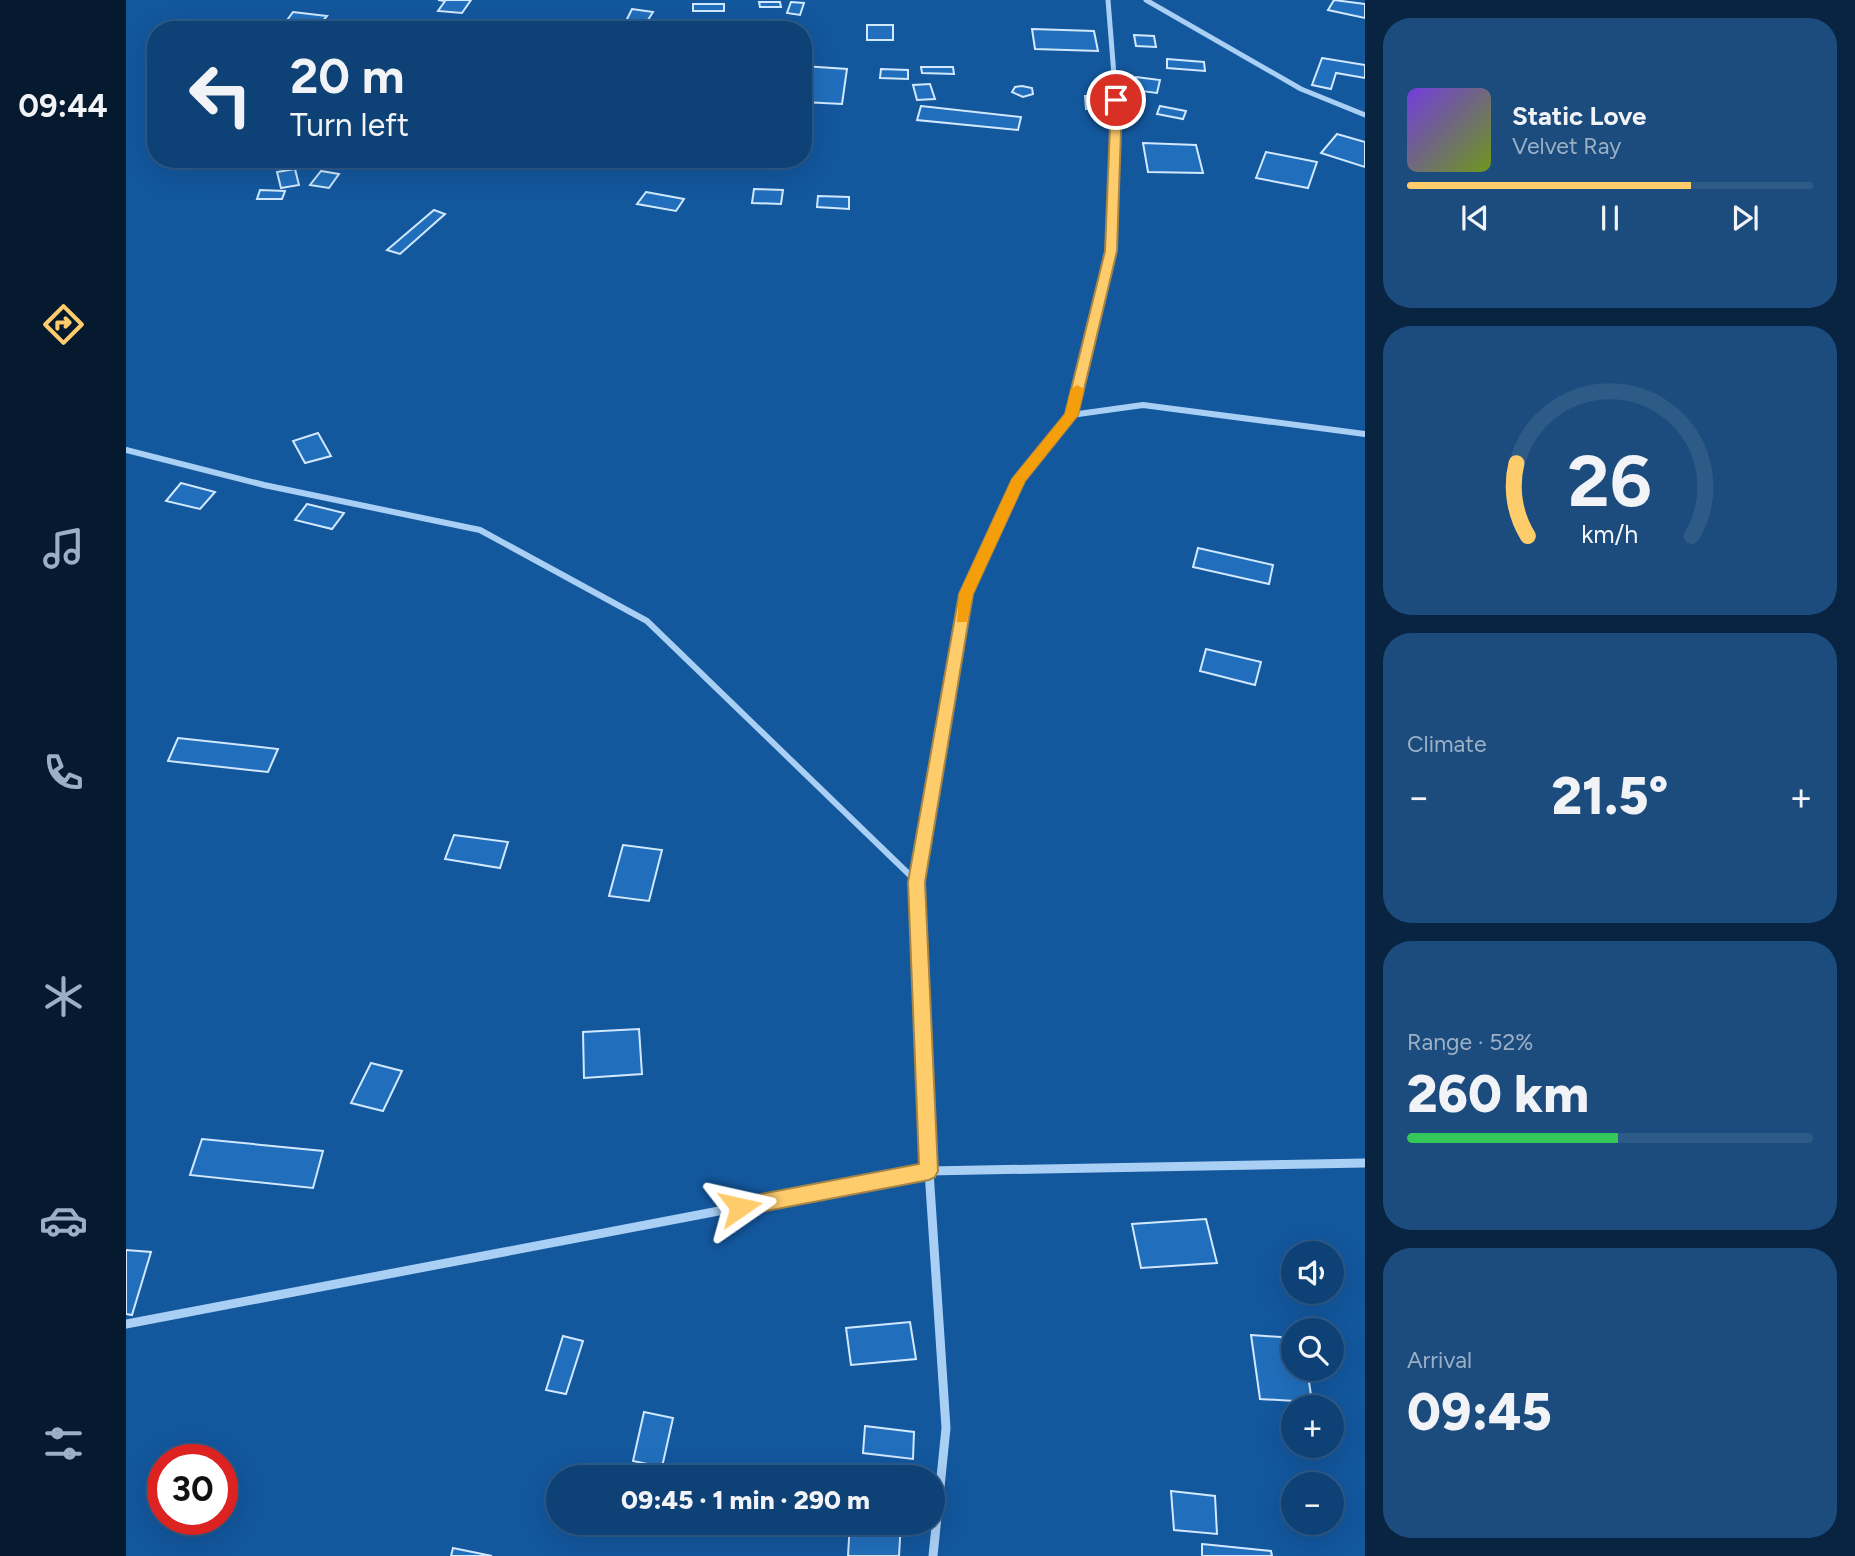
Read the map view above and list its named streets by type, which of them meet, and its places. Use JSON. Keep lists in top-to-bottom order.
{
  "page": {
    "tabs": "09:44",
    "turn": ["20 m", "Turn left"],
    "song": ["Static Love", "Velvet Ray"],
    "tile": [
      "Climate",
      ["Range · 52%", "260 km"],
      ["Arrival", "09:45"]
    ],
    "heat": ["−", "21.5°", "+"],
    "map_buttons": ["+", "−"],
    "limit": "30",
    "trip": "09:45 · 1 min · 290 m",
    "gauge": ["26", "km/h"]
  }
}
